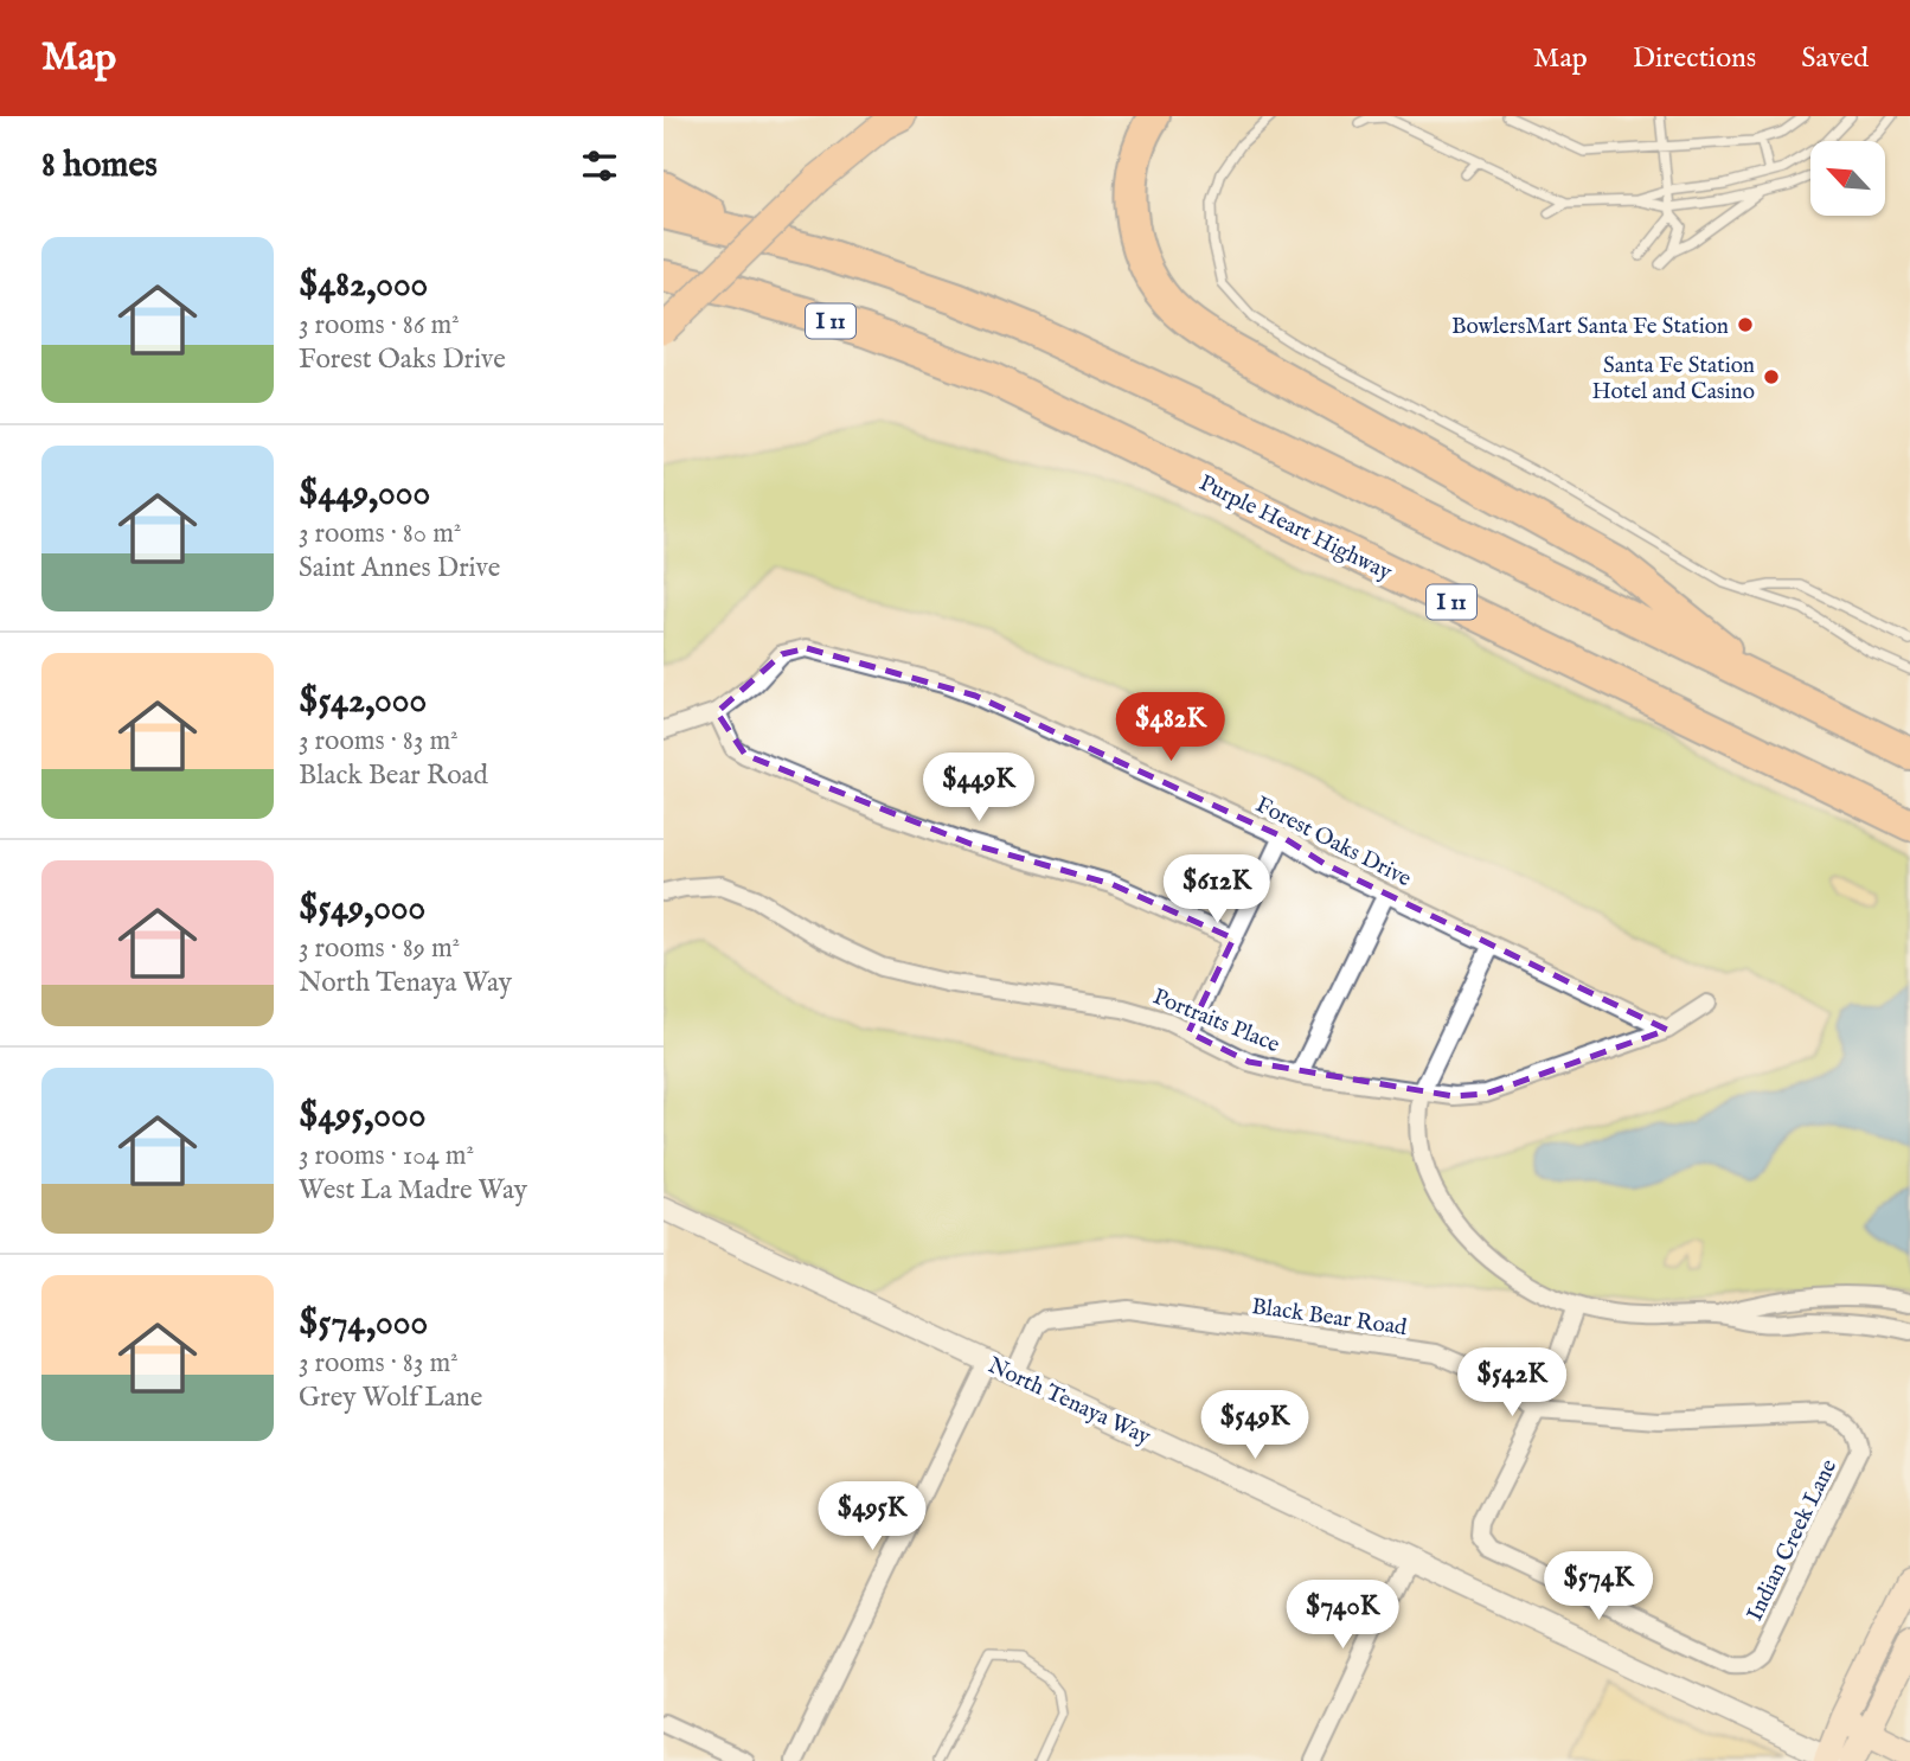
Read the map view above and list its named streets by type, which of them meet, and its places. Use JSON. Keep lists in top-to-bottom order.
{
  "streets": {
    "highway": ["I 11", "Purple Heart Highway"],
    "street": [
      "Forest Oaks Drive",
      "Portraits Place",
      "Black Bear Road",
      "North Tenaya Way",
      "Indian Creek Lane"
    ]
  },
  "crossings": [
    ["Forest Oaks Drive", "Portraits Place"],
    ["Black Bear Road", "North Tenaya Way"],
    ["Black Bear Road", "Indian Creek Lane"]
  ],
  "places": ["BowlersMart Santa Fe Station", "Santa Fe Station Hotel and Casino"],
  "north": "top left",
  "page": {
    "header": "Map",
    "nav": ["Map", "Directions", "Saved"],
    "heading": "8 homes",
    "list": [
      {
        "name": "$482,000",
        "note": "3 rooms · 86 m² · Forest Oaks Drive"
      },
      {
        "name": "$449,000",
        "note": "3 rooms · 80 m² · Saint Annes Drive"
      },
      {
        "name": "$542,000",
        "note": "3 rooms · 83 m² · Black Bear Road"
      },
      {
        "name": "$549,000",
        "note": "3 rooms · 89 m² · North Tenaya Way"
      },
      {
        "name": "$495,000",
        "note": "3 rooms · 104 m² · West La Madre Way"
      },
      {
        "name": "$574,000",
        "note": "3 rooms · 83 m² · Grey Wolf Lane"
      }
    ],
    "price": [
      "$482K",
      "$449K",
      "$612K",
      "$542K",
      "$549K",
      "$495K",
      "$574K",
      "$740K"
    ]
  }
}
